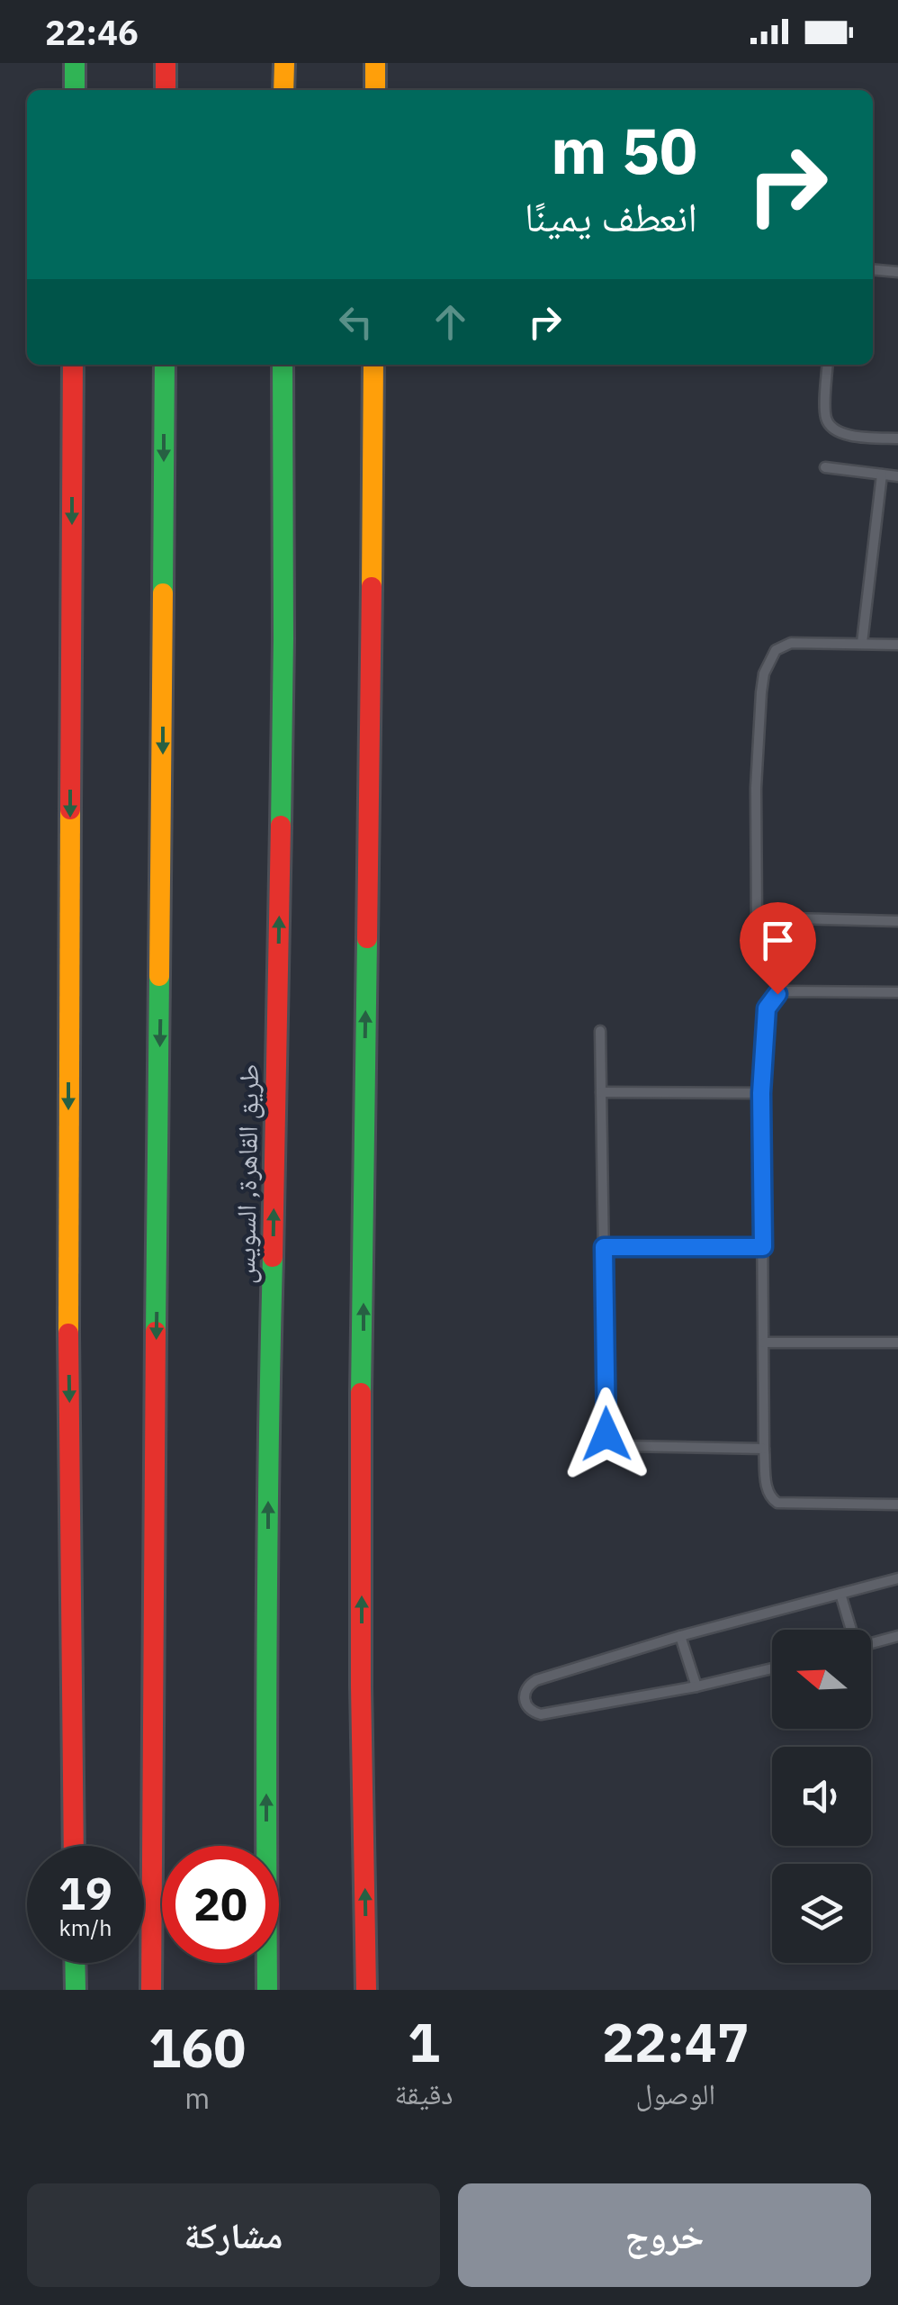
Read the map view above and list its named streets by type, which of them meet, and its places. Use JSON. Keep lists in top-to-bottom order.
{
  "streets": {
    "highway": ["طريق القاهرة, السويس"]
  },
  "north": "left",
  "page": {
    "status": "22:46",
    "turn": ["50 m", "انعطف يمينًا"],
    "speed": "19 km/h",
    "limit": "20",
    "eta": [
      "22:47",
      "الوصول",
      "1",
      "دقيقة",
      "160",
      "m"
    ],
    "buttons": ["خروج", "مشاركة"]
  }
}
